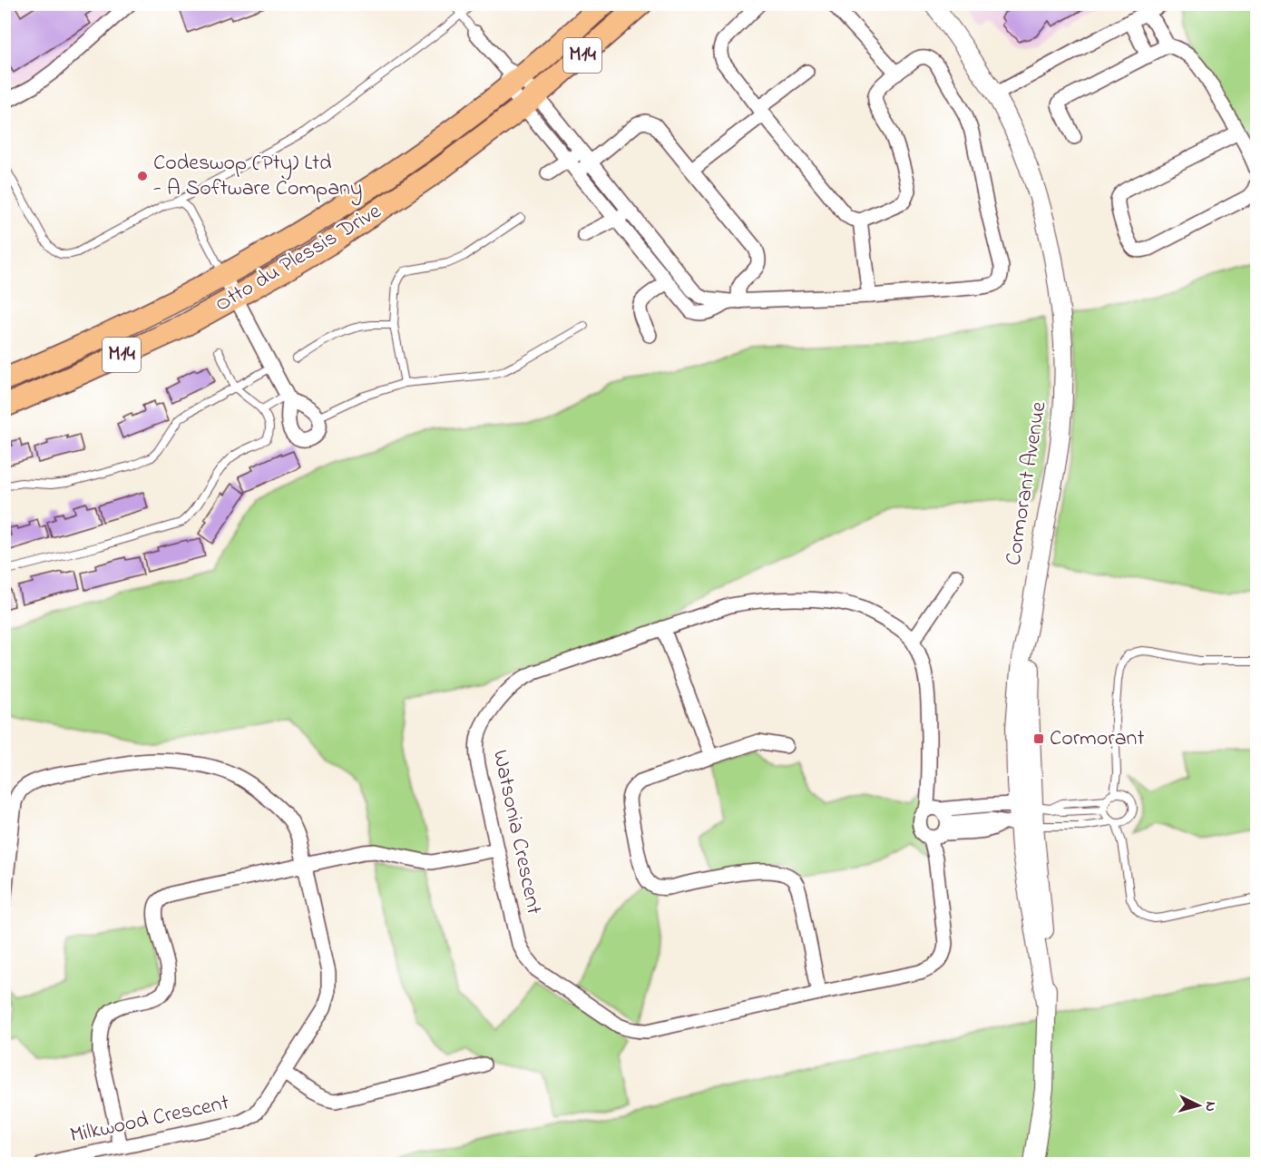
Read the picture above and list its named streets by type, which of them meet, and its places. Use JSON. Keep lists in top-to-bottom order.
{
  "streets": {
    "main road": ["M14", "Otto du Plessis Drive"],
    "street": ["Cormorant Avenue", "Watsonia Crescent", "Milkwood Crescent"]
  },
  "places": {
    "other": ["Codeswop (Pty) Ltd - A Software Company"],
    "transit": ["Cormorant"]
  },
  "north": "right"
}
